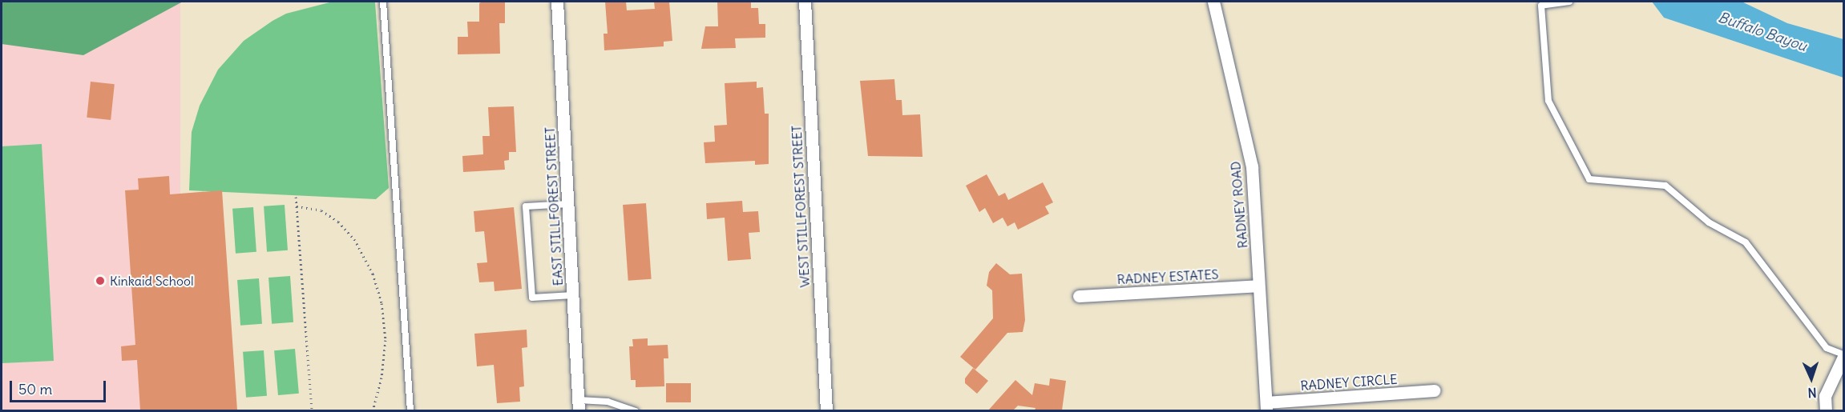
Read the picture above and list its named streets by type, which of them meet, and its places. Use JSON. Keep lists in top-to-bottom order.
{
  "streets": {
    "street": [
      "RADNEY ROAD",
      "EAST STILLFOREST STREET",
      "WEST STILLFOREST STREET",
      "RADNEY ESTATES",
      "RADNEY CIRCLE"
    ]
  },
  "crossings": [
    ["RADNEY ROAD", "RADNEY ESTATES"],
    ["RADNEY ROAD", "RADNEY CIRCLE"]
  ],
  "water": ["Buffalo Bayou"],
  "places": ["Kinkaid School"],
  "scale_bar": "50 m",
  "north": "bottom"
}
